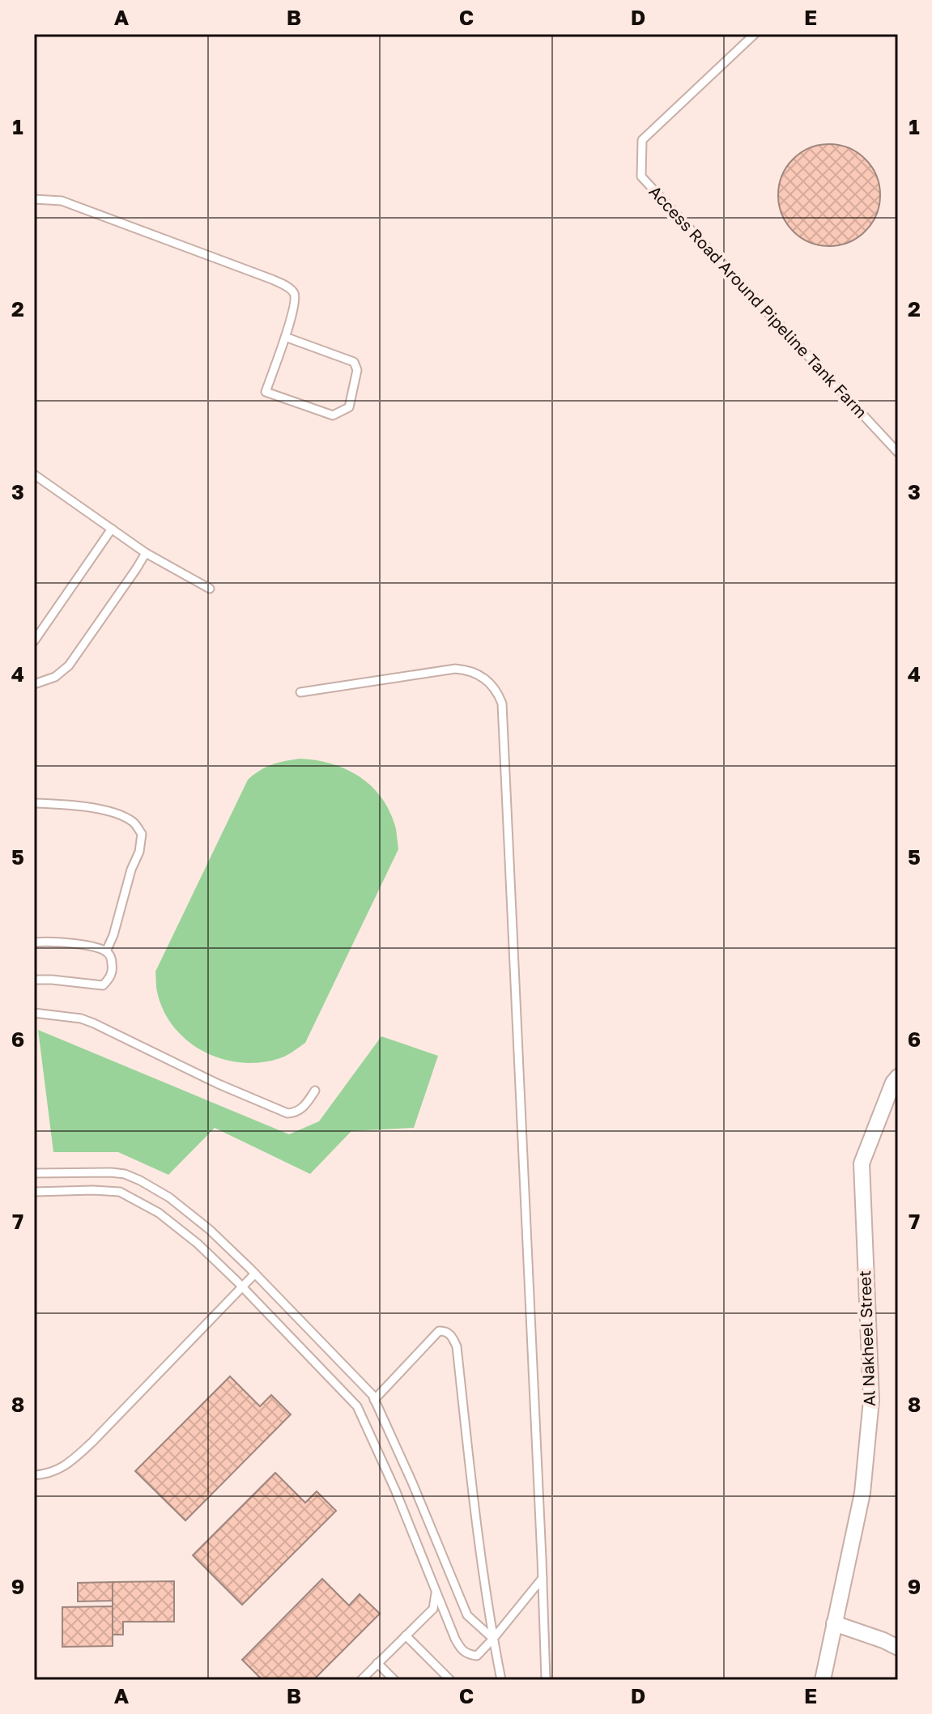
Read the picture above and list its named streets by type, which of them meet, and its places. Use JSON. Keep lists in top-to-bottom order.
{
  "streets": {
    "street": ["Al Nakheel Street"],
    "lane": ["Access Road Around Pipeline Tank Farm"]
  },
  "grid": {
    "columns": [
      "A",
      "B",
      "C",
      "D",
      "E"
    ],
    "rows": [
      "1",
      "2",
      "3",
      "4",
      "5",
      "6",
      "7",
      "8",
      "9"
    ]
  }
}
